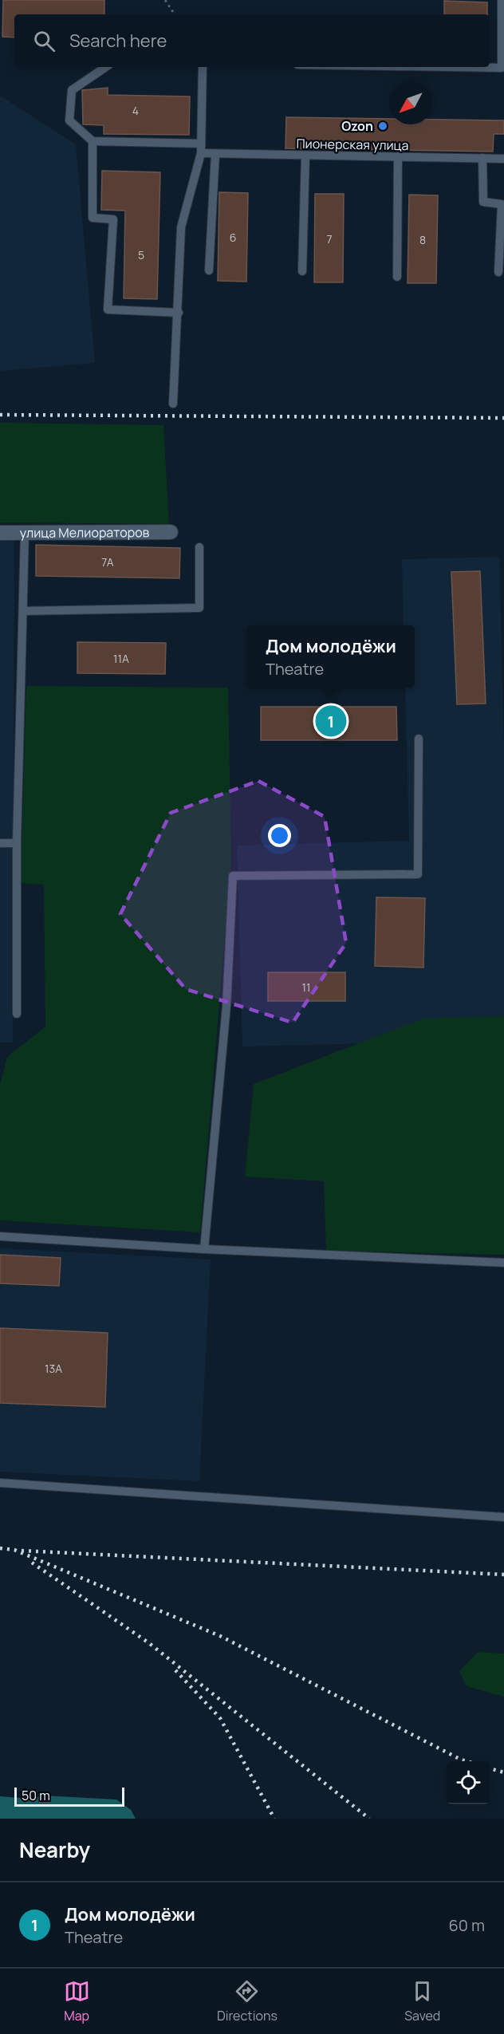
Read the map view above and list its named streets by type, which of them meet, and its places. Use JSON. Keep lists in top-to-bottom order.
{
  "streets": {
    "street": ["улица Мелиораторов"],
    "lane": ["Пионерская улица"]
  },
  "places": ["Ozon"],
  "house_numbers": [
    "4",
    "6",
    "7",
    "8",
    "5",
    "7А",
    "11А",
    "11",
    "13А"
  ],
  "scale_bar": "50 m",
  "north": "bottom left",
  "page": {
    "search": "Search here",
    "popup": ["Дом молодёжи", "Theatre"],
    "pins": "1",
    "scale": "50 m",
    "heading": "Nearby",
    "list": [
      {
        "mark": "1",
        "name": "Дом молодёжи",
        "note": "Theatre",
        "value": "60 m"
      }
    ],
    "nav": ["Map", "Directions", "Saved"]
  }
}
